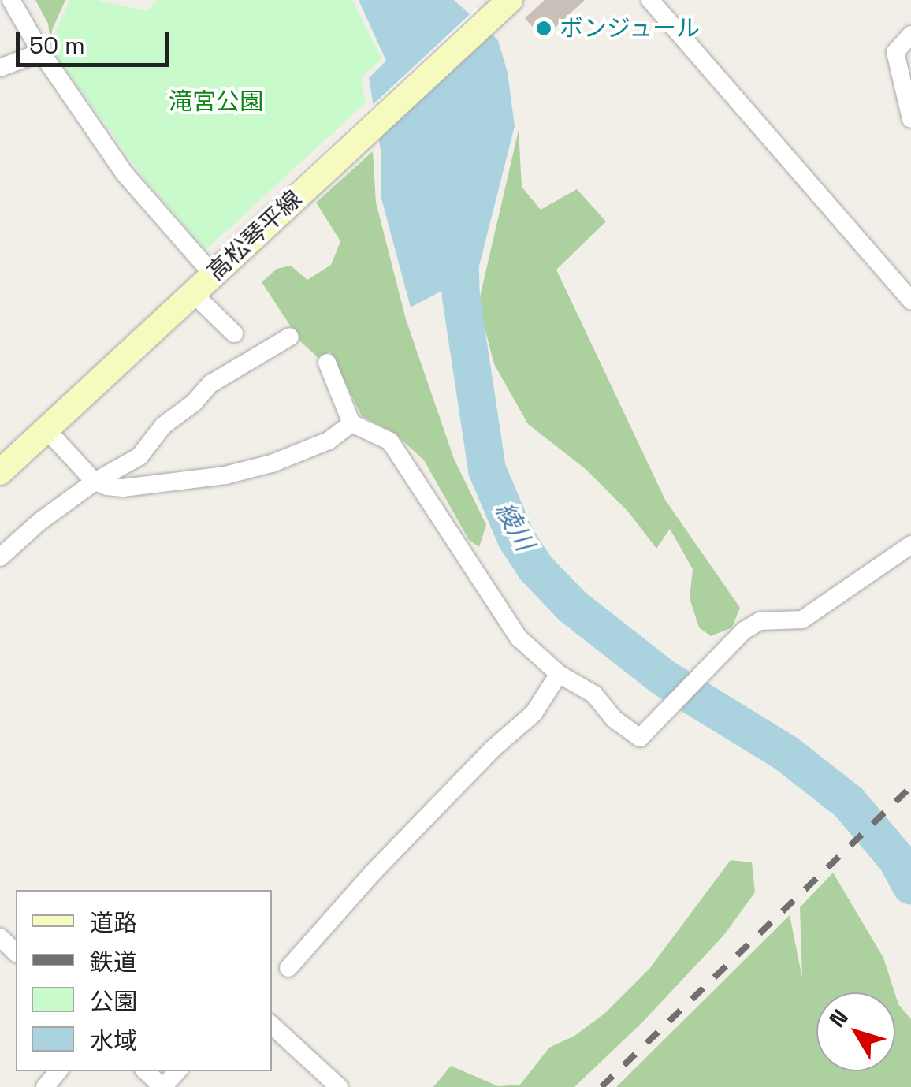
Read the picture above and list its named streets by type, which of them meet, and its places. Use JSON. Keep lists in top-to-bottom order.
{
  "streets": {
    "main road": ["高松琴平線"]
  },
  "water": ["綾川"],
  "parks": ["滝宮公園"],
  "places": ["ボンジュール"],
  "legend": [
    "道路",
    "鉄道",
    "公園",
    "水域"
  ],
  "scale_bar": "50 m",
  "north": "top left"
}
